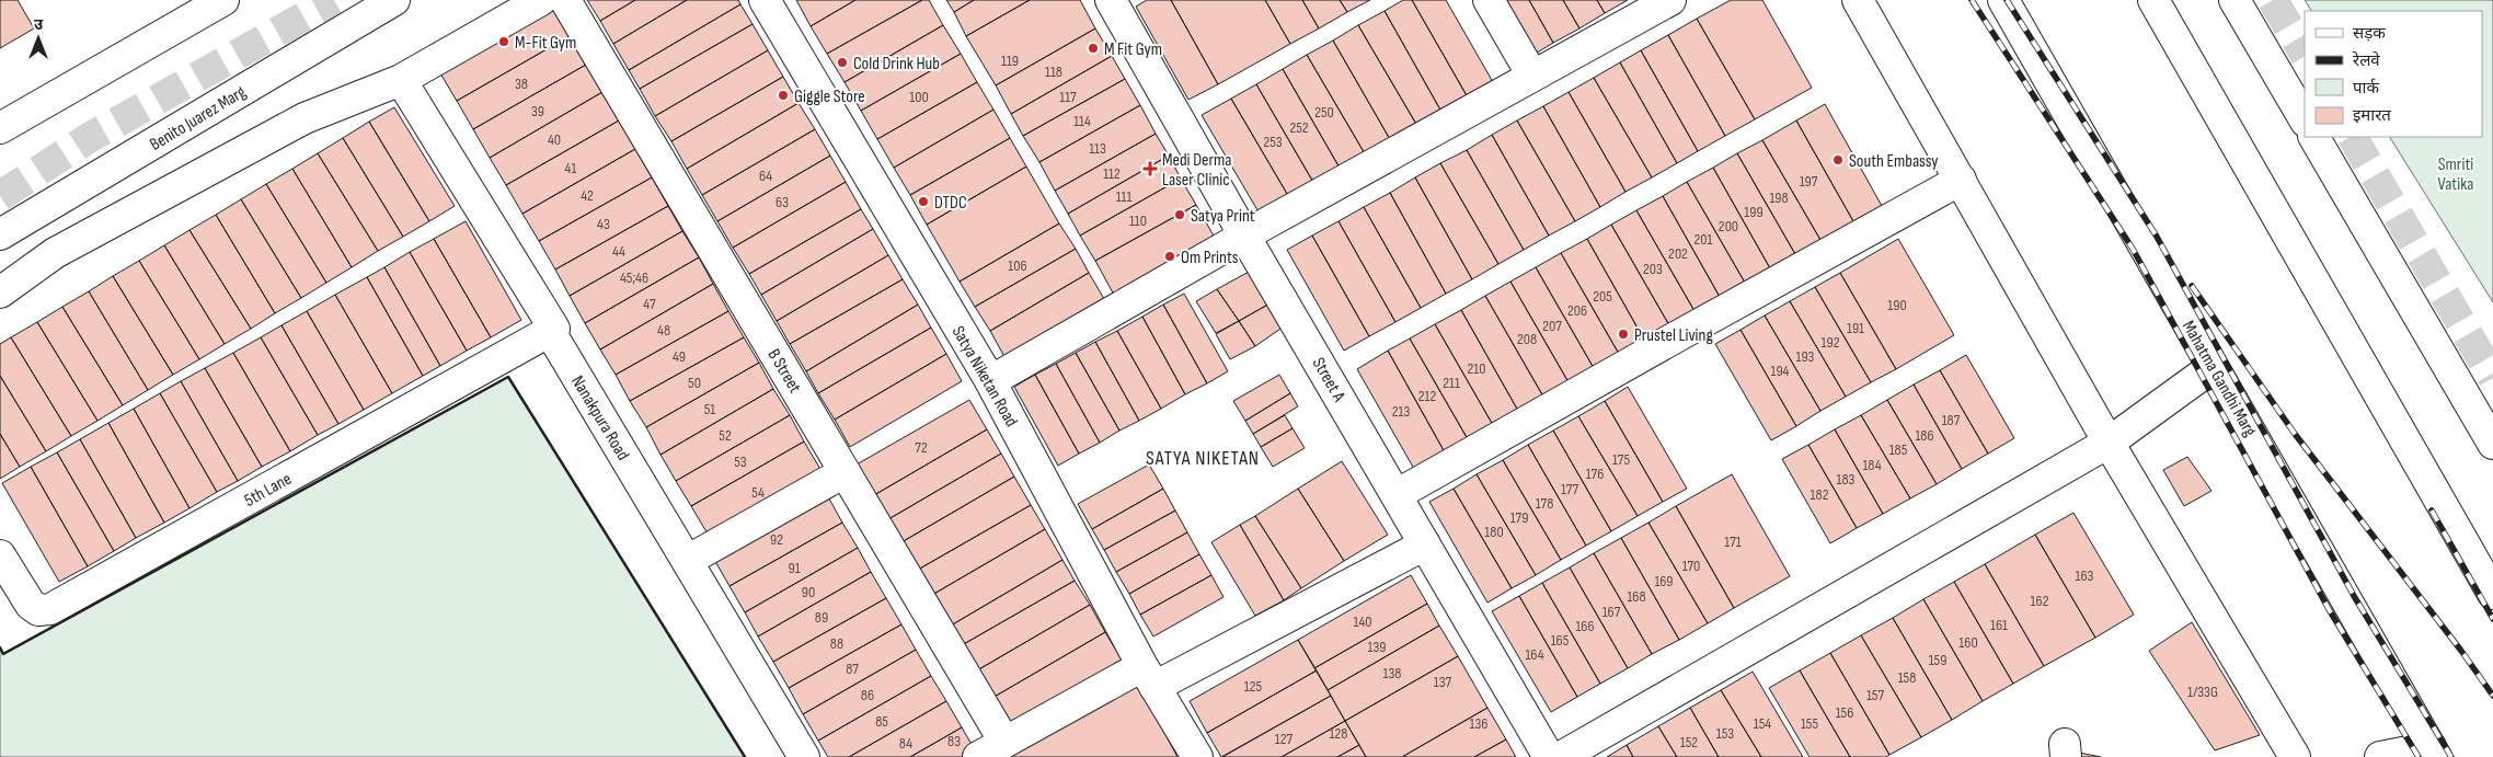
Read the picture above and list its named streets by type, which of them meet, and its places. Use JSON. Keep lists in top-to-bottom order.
{
  "streets": {
    "street": [
      "Benito Juarez Marg",
      "B Street",
      "Satya Niketan Road",
      "Mahatma Gandhi Marg",
      "Street A",
      "Nanakpura Road",
      "5th Lane"
    ]
  },
  "crossings": [
    ["Nanakpura Road", "5th Lane"]
  ],
  "districts": ["SATYA NIKETAN"],
  "parks": ["Smriti Vatika"],
  "places": {
    "other": [
      "M-Fit Gym",
      "M Fit Gym",
      "Cold Drink Hub",
      "Giggle Store",
      "South Embassy",
      "DTDC",
      "Satya Print",
      "Om Prints",
      "Prustel Living"
    ],
    "health": ["Medi Derma Laser Clinic"]
  },
  "house_numbers": [
    "119",
    "118",
    "38",
    "100",
    "117",
    "39",
    "250",
    "114",
    "252",
    "40",
    "253",
    "113",
    "41",
    "112",
    "64",
    "197",
    "42",
    "111",
    "198",
    "63",
    "199",
    "110",
    "43",
    "200",
    "201",
    "44",
    "202",
    "106",
    "203",
    "45;46",
    "205",
    "47",
    "190",
    "206",
    "207",
    "191",
    "48",
    "208",
    "192",
    "49",
    "193",
    "210",
    "194",
    "50",
    "211",
    "212",
    "51",
    "213",
    "187",
    "52",
    "186",
    "72",
    "185",
    "175",
    "53",
    "184",
    "176",
    "183",
    "177",
    "54",
    "182",
    "178",
    "179",
    "180",
    "92",
    "171",
    "170",
    "91",
    "163",
    "169",
    "90",
    "168",
    "162",
    "167",
    "89",
    "140",
    "161",
    "166",
    "165",
    "160",
    "88",
    "139",
    "164",
    "159",
    "87",
    "138",
    "158",
    "137",
    "125",
    "1/33G",
    "86",
    "157",
    "156",
    "85",
    "136",
    "154",
    "155",
    "128",
    "153",
    "127",
    "83",
    "152",
    "84"
  ],
  "legend": [
    "सड़क",
    "रेलवे",
    "पार्क",
    "इमारत"
  ],
  "north": "top"
}
